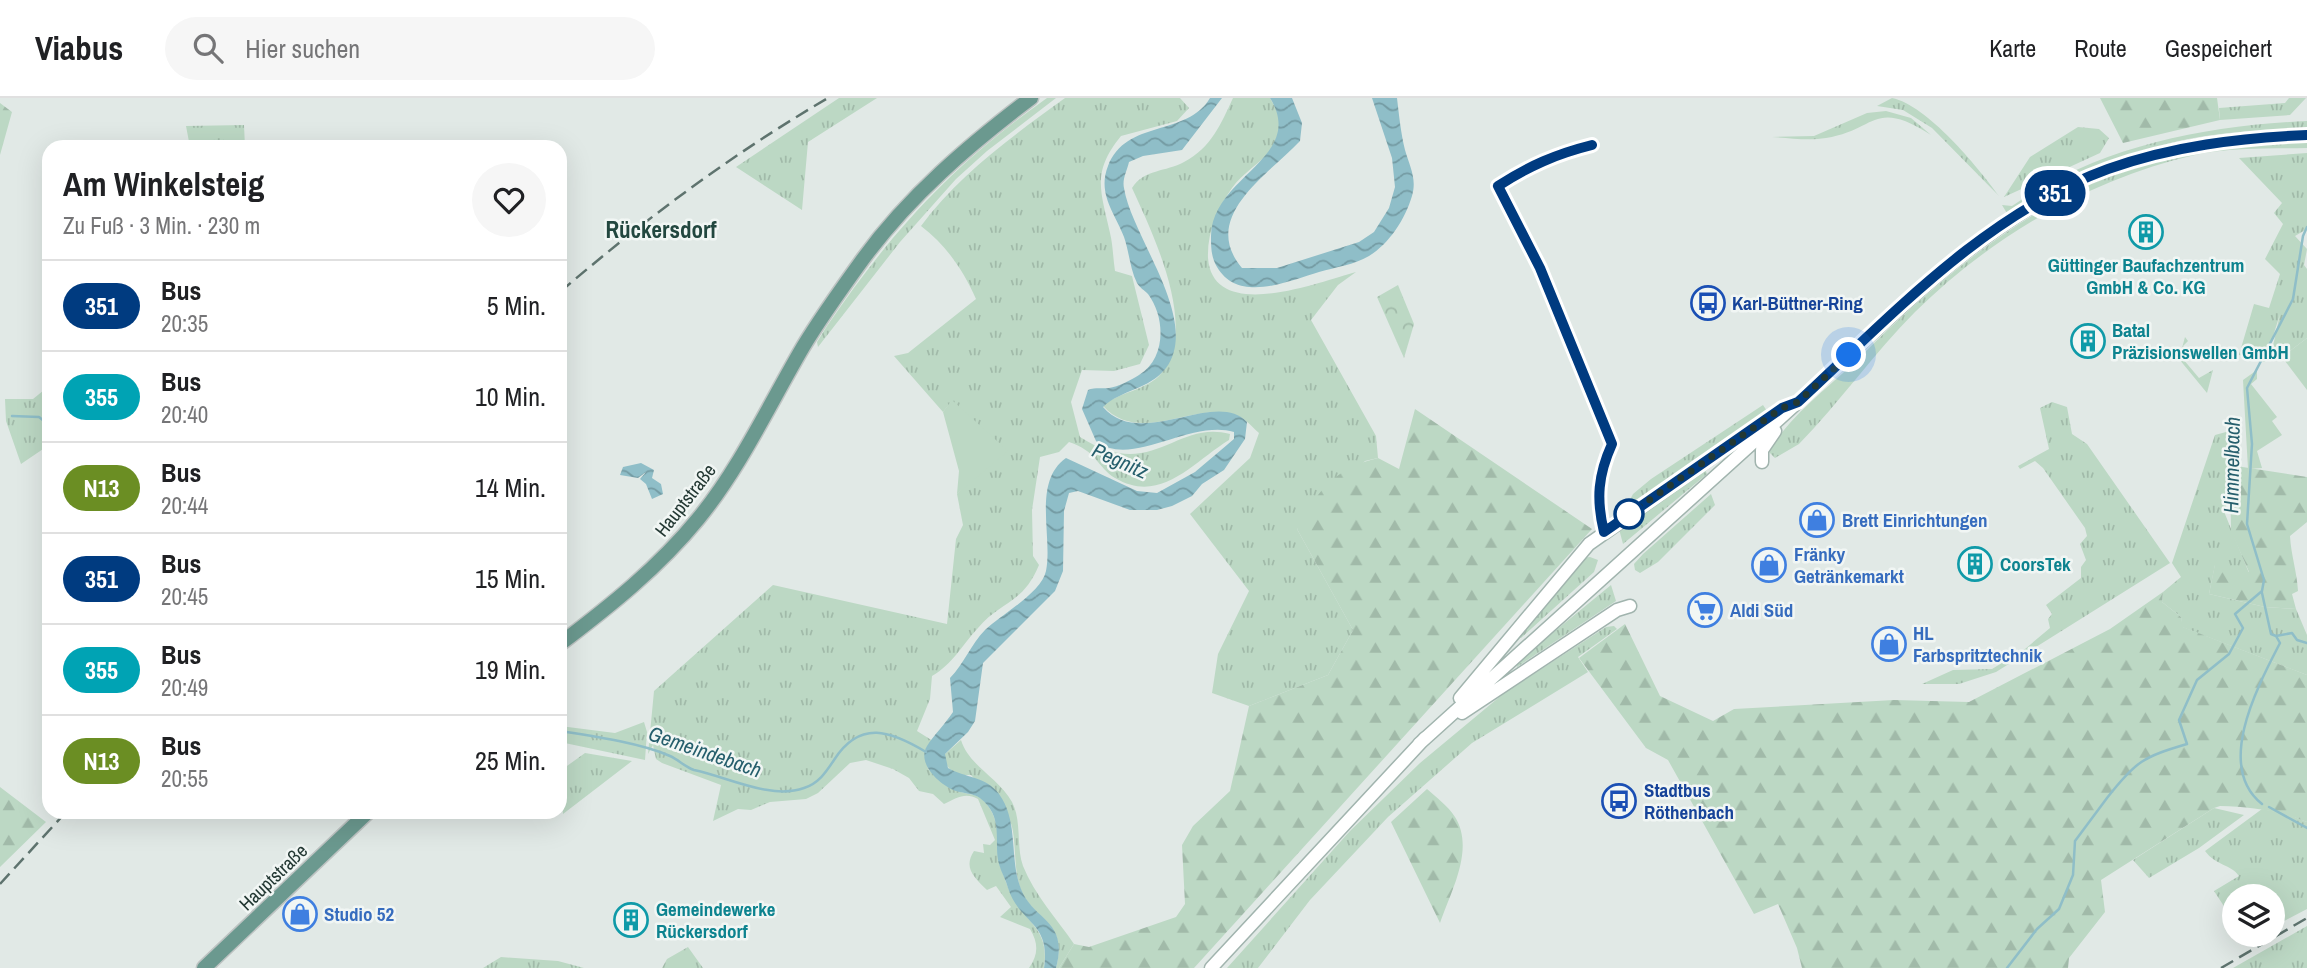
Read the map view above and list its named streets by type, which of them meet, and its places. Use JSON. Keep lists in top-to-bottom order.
{
  "streets": {
    "main road": ["Hauptstraße"]
  },
  "districts": ["Rückersdorf"],
  "water": ["Pegnitz", "Himmelbach", "Gemeindebach"],
  "places": {
    "building": [
      "Güttinger Baufachzentrum GmbH & Co. KG",
      "Batal Präzisionswellen GmbH",
      "CoorsTek",
      "Gemeindewerke Rückersdorf"
    ],
    "bus stop": ["Karl-Büttner-Ring", "Stadtbus Röthenbach"],
    "shop": [
      "Brett Einrichtungen",
      "Fränky Getränkemarkt",
      "HL Farbspritztechnik",
      "Studio 52"
    ],
    "supermarket": ["Aldi Süd"]
  },
  "lines": ["bus line 351"],
  "page": {
    "header": "Viabus",
    "search": "Hier suchen",
    "nav": ["Karte", "Route", "Gespeichert"],
    "on_map": "351",
    "heading": ["Am Winkelsteig", "Zu Fuß · 3 Min. · 230 m"],
    "list": [
      {
        "mark": "351",
        "name": "Bus",
        "note": "20:35",
        "value": "5 Min."
      },
      {
        "mark": "355",
        "name": "Bus",
        "note": "20:40",
        "value": "10 Min."
      },
      {
        "mark": "N13",
        "name": "Bus",
        "note": "20:44",
        "value": "14 Min."
      },
      {
        "mark": "351",
        "name": "Bus",
        "note": "20:45",
        "value": "15 Min."
      },
      {
        "mark": "355",
        "name": "Bus",
        "note": "20:49",
        "value": "19 Min."
      },
      {
        "mark": "N13",
        "name": "Bus",
        "note": "20:55",
        "value": "25 Min."
      }
    ]
  }
}
